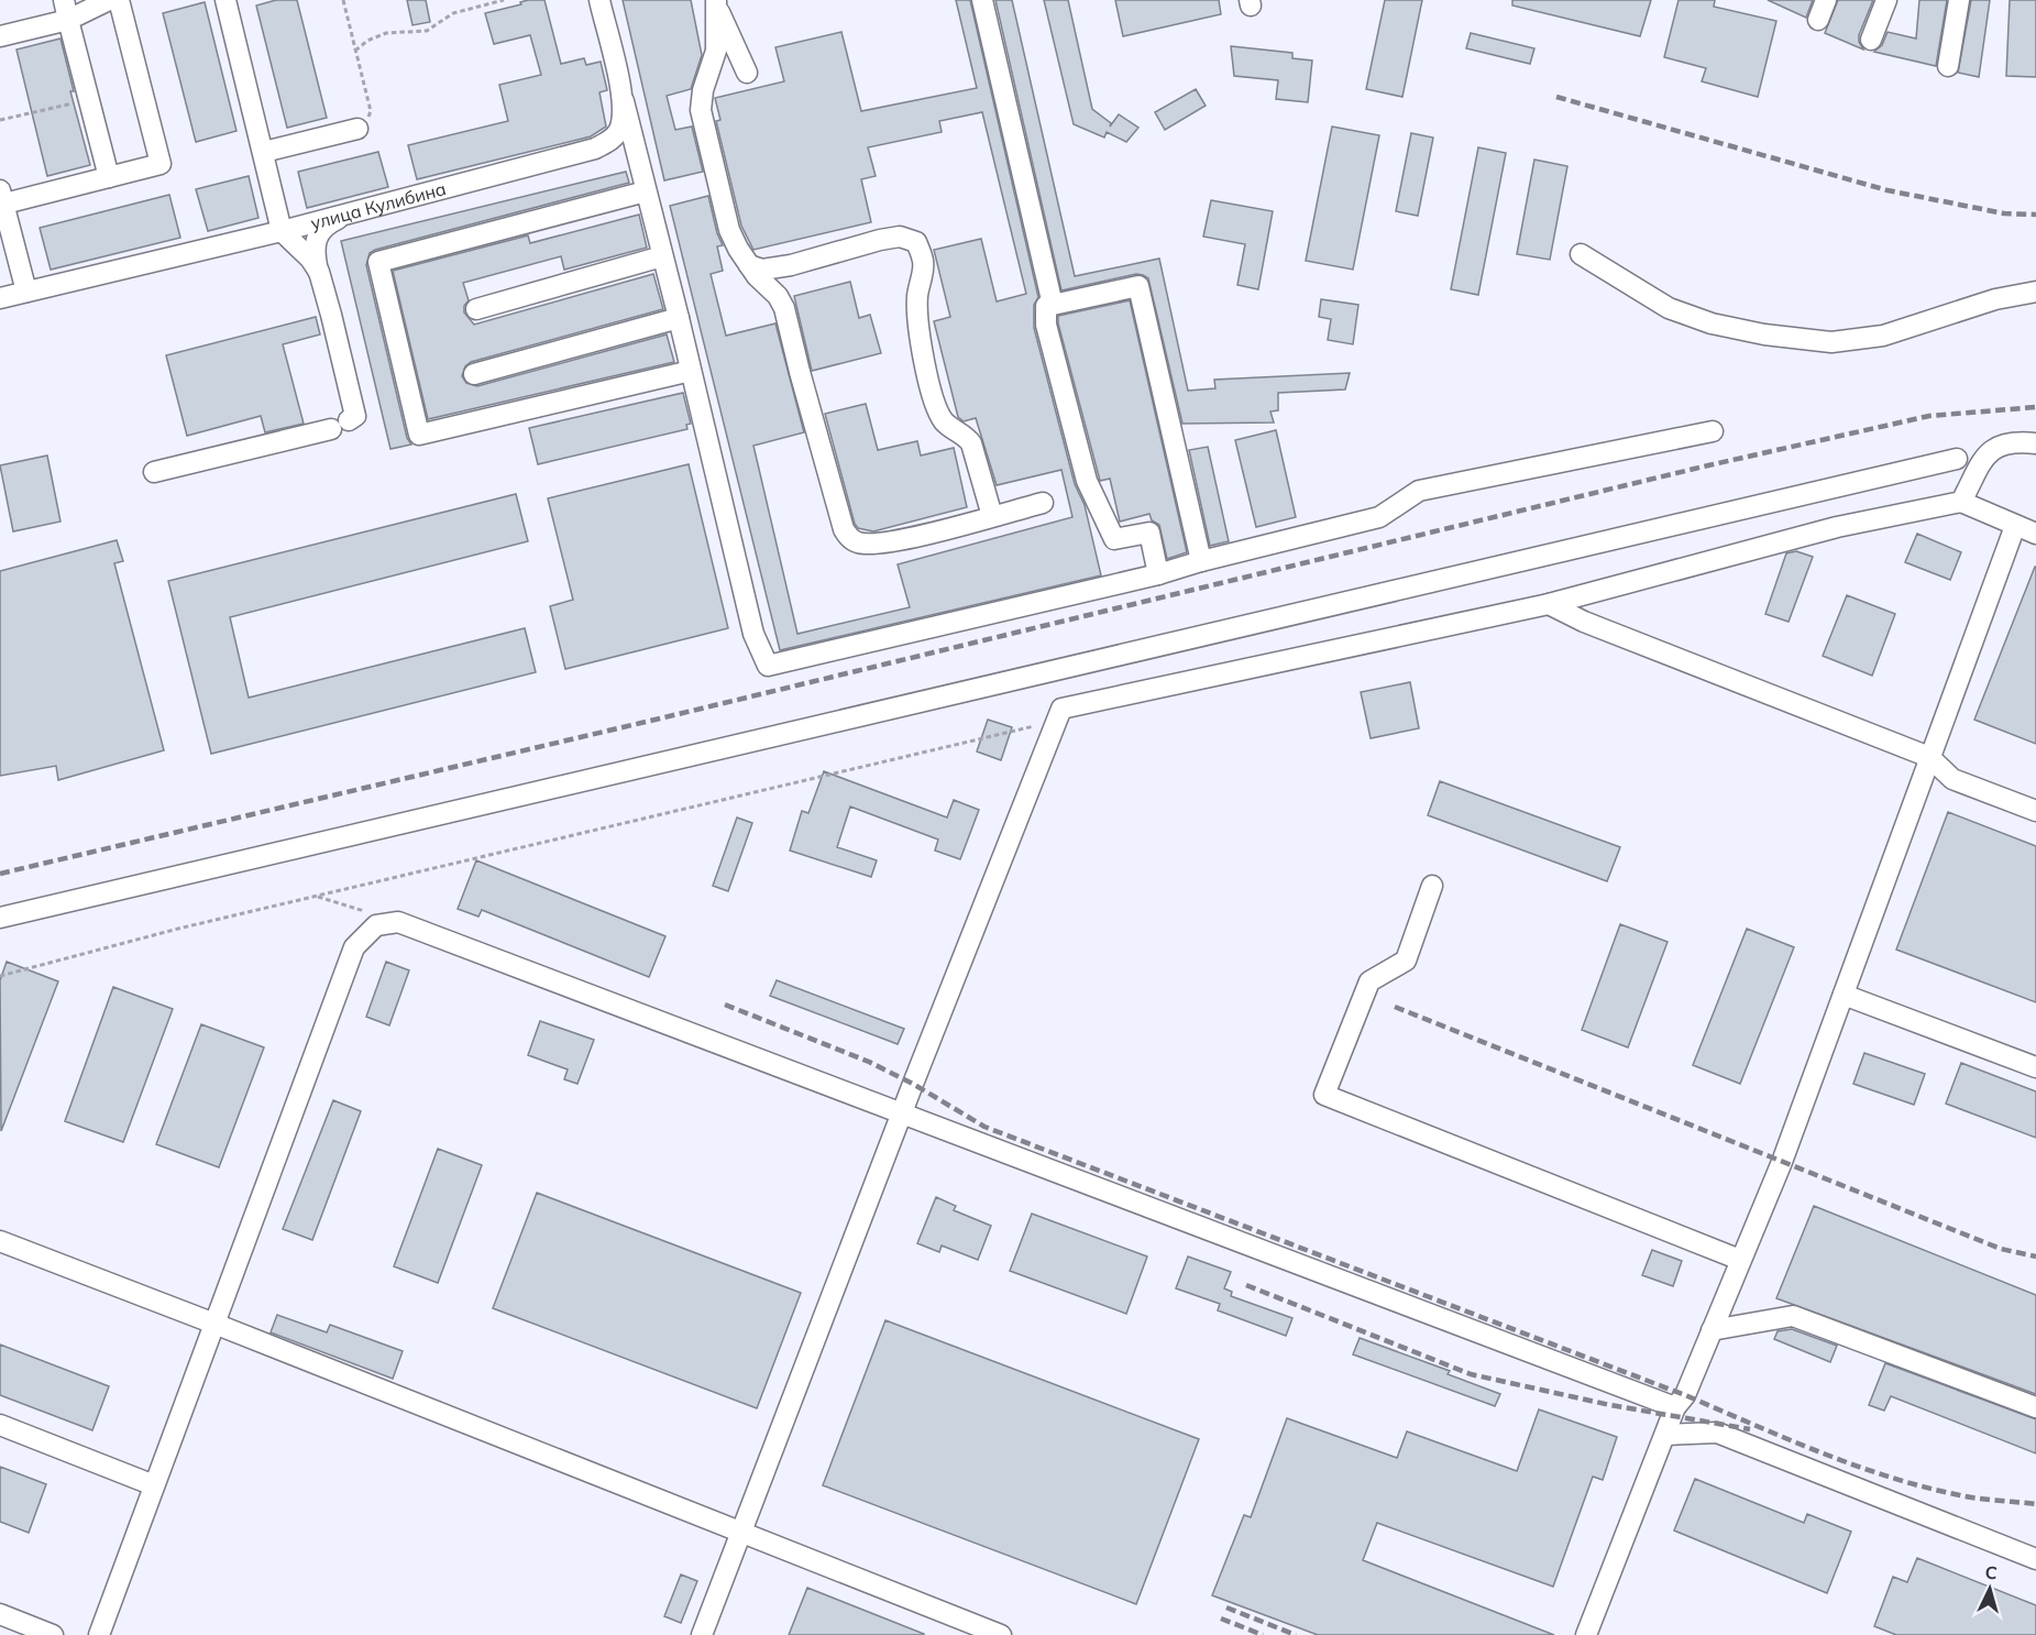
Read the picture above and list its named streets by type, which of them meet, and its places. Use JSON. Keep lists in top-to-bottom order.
{
  "streets": {
    "street": ["улица Кулибина"]
  },
  "north": "top"
}
